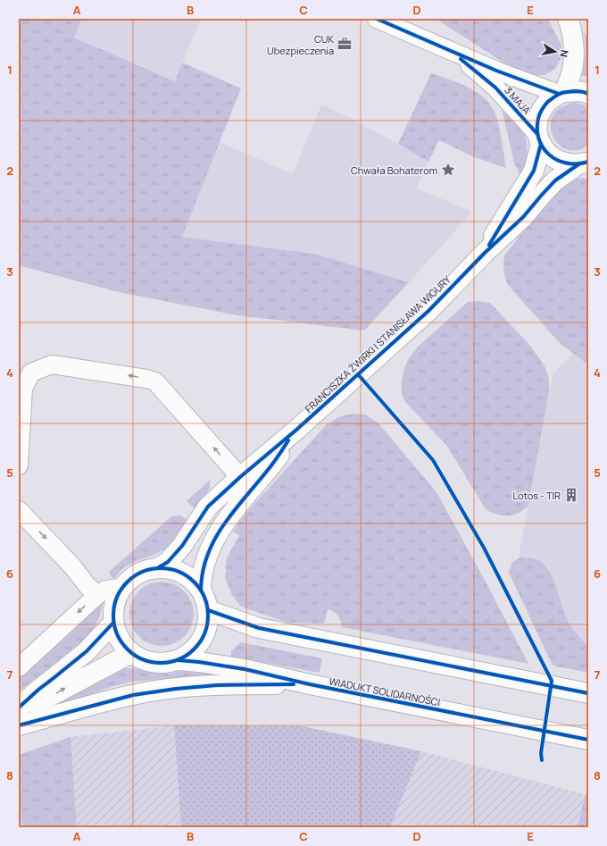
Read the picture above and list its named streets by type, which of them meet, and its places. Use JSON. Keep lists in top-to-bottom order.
{
  "streets": {
    "street": ["3 MAJA", "FRANCISZKA ŻWIRKI I STANISŁAWA WIGURY", "WIADUKT SOLIDARNOŚCI"]
  },
  "crossings": [
    ["3 MAJA", "FRANCISZKA ŻWIRKI I STANISŁAWA WIGURY"],
    ["FRANCISZKA ŻWIRKI I STANISŁAWA WIGURY", "WIADUKT SOLIDARNOŚCI"]
  ],
  "places": {
    "office": ["CUK Ubezpieczenia"],
    "place": ["Chwała Bohaterom"],
    "building": ["Lotos - TIR"]
  },
  "north": "right",
  "grid": {
    "columns": [
      "A",
      "B",
      "C",
      "D",
      "E"
    ],
    "rows": [
      "1",
      "2",
      "3",
      "4",
      "5",
      "6",
      "7",
      "8"
    ]
  }
}
